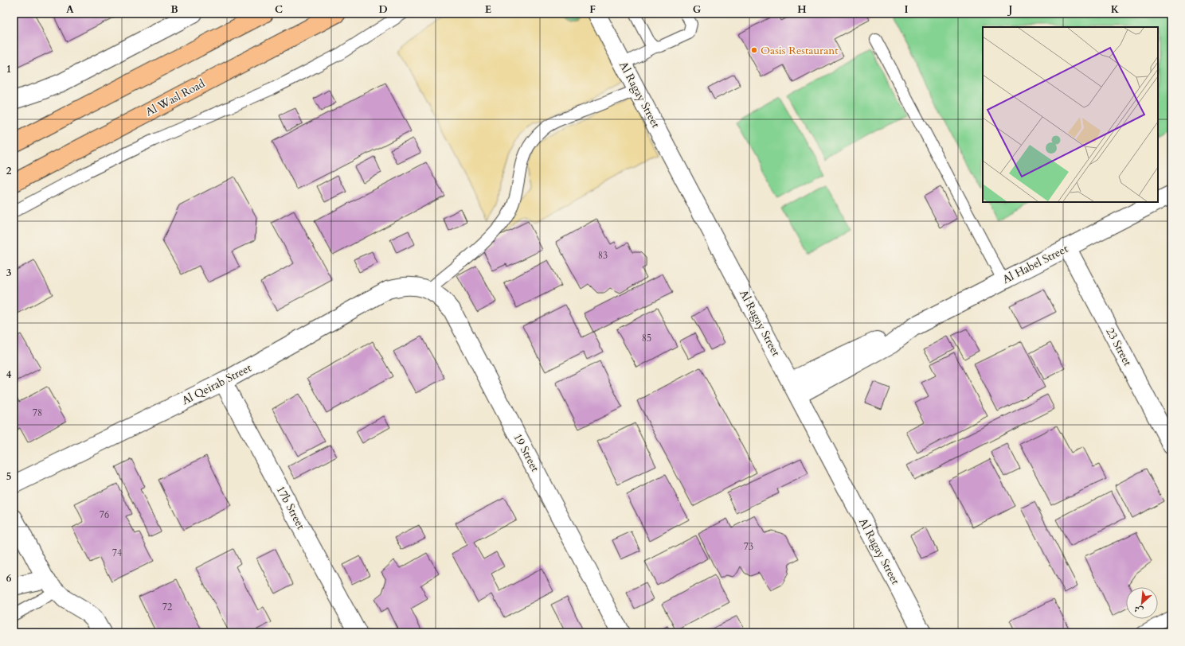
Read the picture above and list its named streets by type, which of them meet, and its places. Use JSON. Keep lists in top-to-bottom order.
{
  "streets": {
    "main road": ["Al Wasl Road"],
    "street": [
      "Al Ragay Street",
      "Al Habel Street",
      "23 Street",
      "Al Qeirab Street",
      "19 Street",
      "17b Street"
    ]
  },
  "crossings": [
    ["Al Ragay Street", "Al Habel Street"],
    ["Al Habel Street", "23 Street"],
    ["Al Qeirab Street", "19 Street"],
    ["Al Qeirab Street", "17b Street"]
  ],
  "places": ["Oasis Restaurant"],
  "house_numbers": [
    "83",
    "85",
    "78",
    "76",
    "73",
    "74",
    "72"
  ],
  "north": "bottom left",
  "grid": {
    "columns": [
      "A",
      "B",
      "C",
      "D",
      "E",
      "F",
      "G",
      "H",
      "I",
      "J",
      "K"
    ],
    "rows": [
      "1",
      "2",
      "3",
      "4",
      "5",
      "6"
    ]
  }
}
